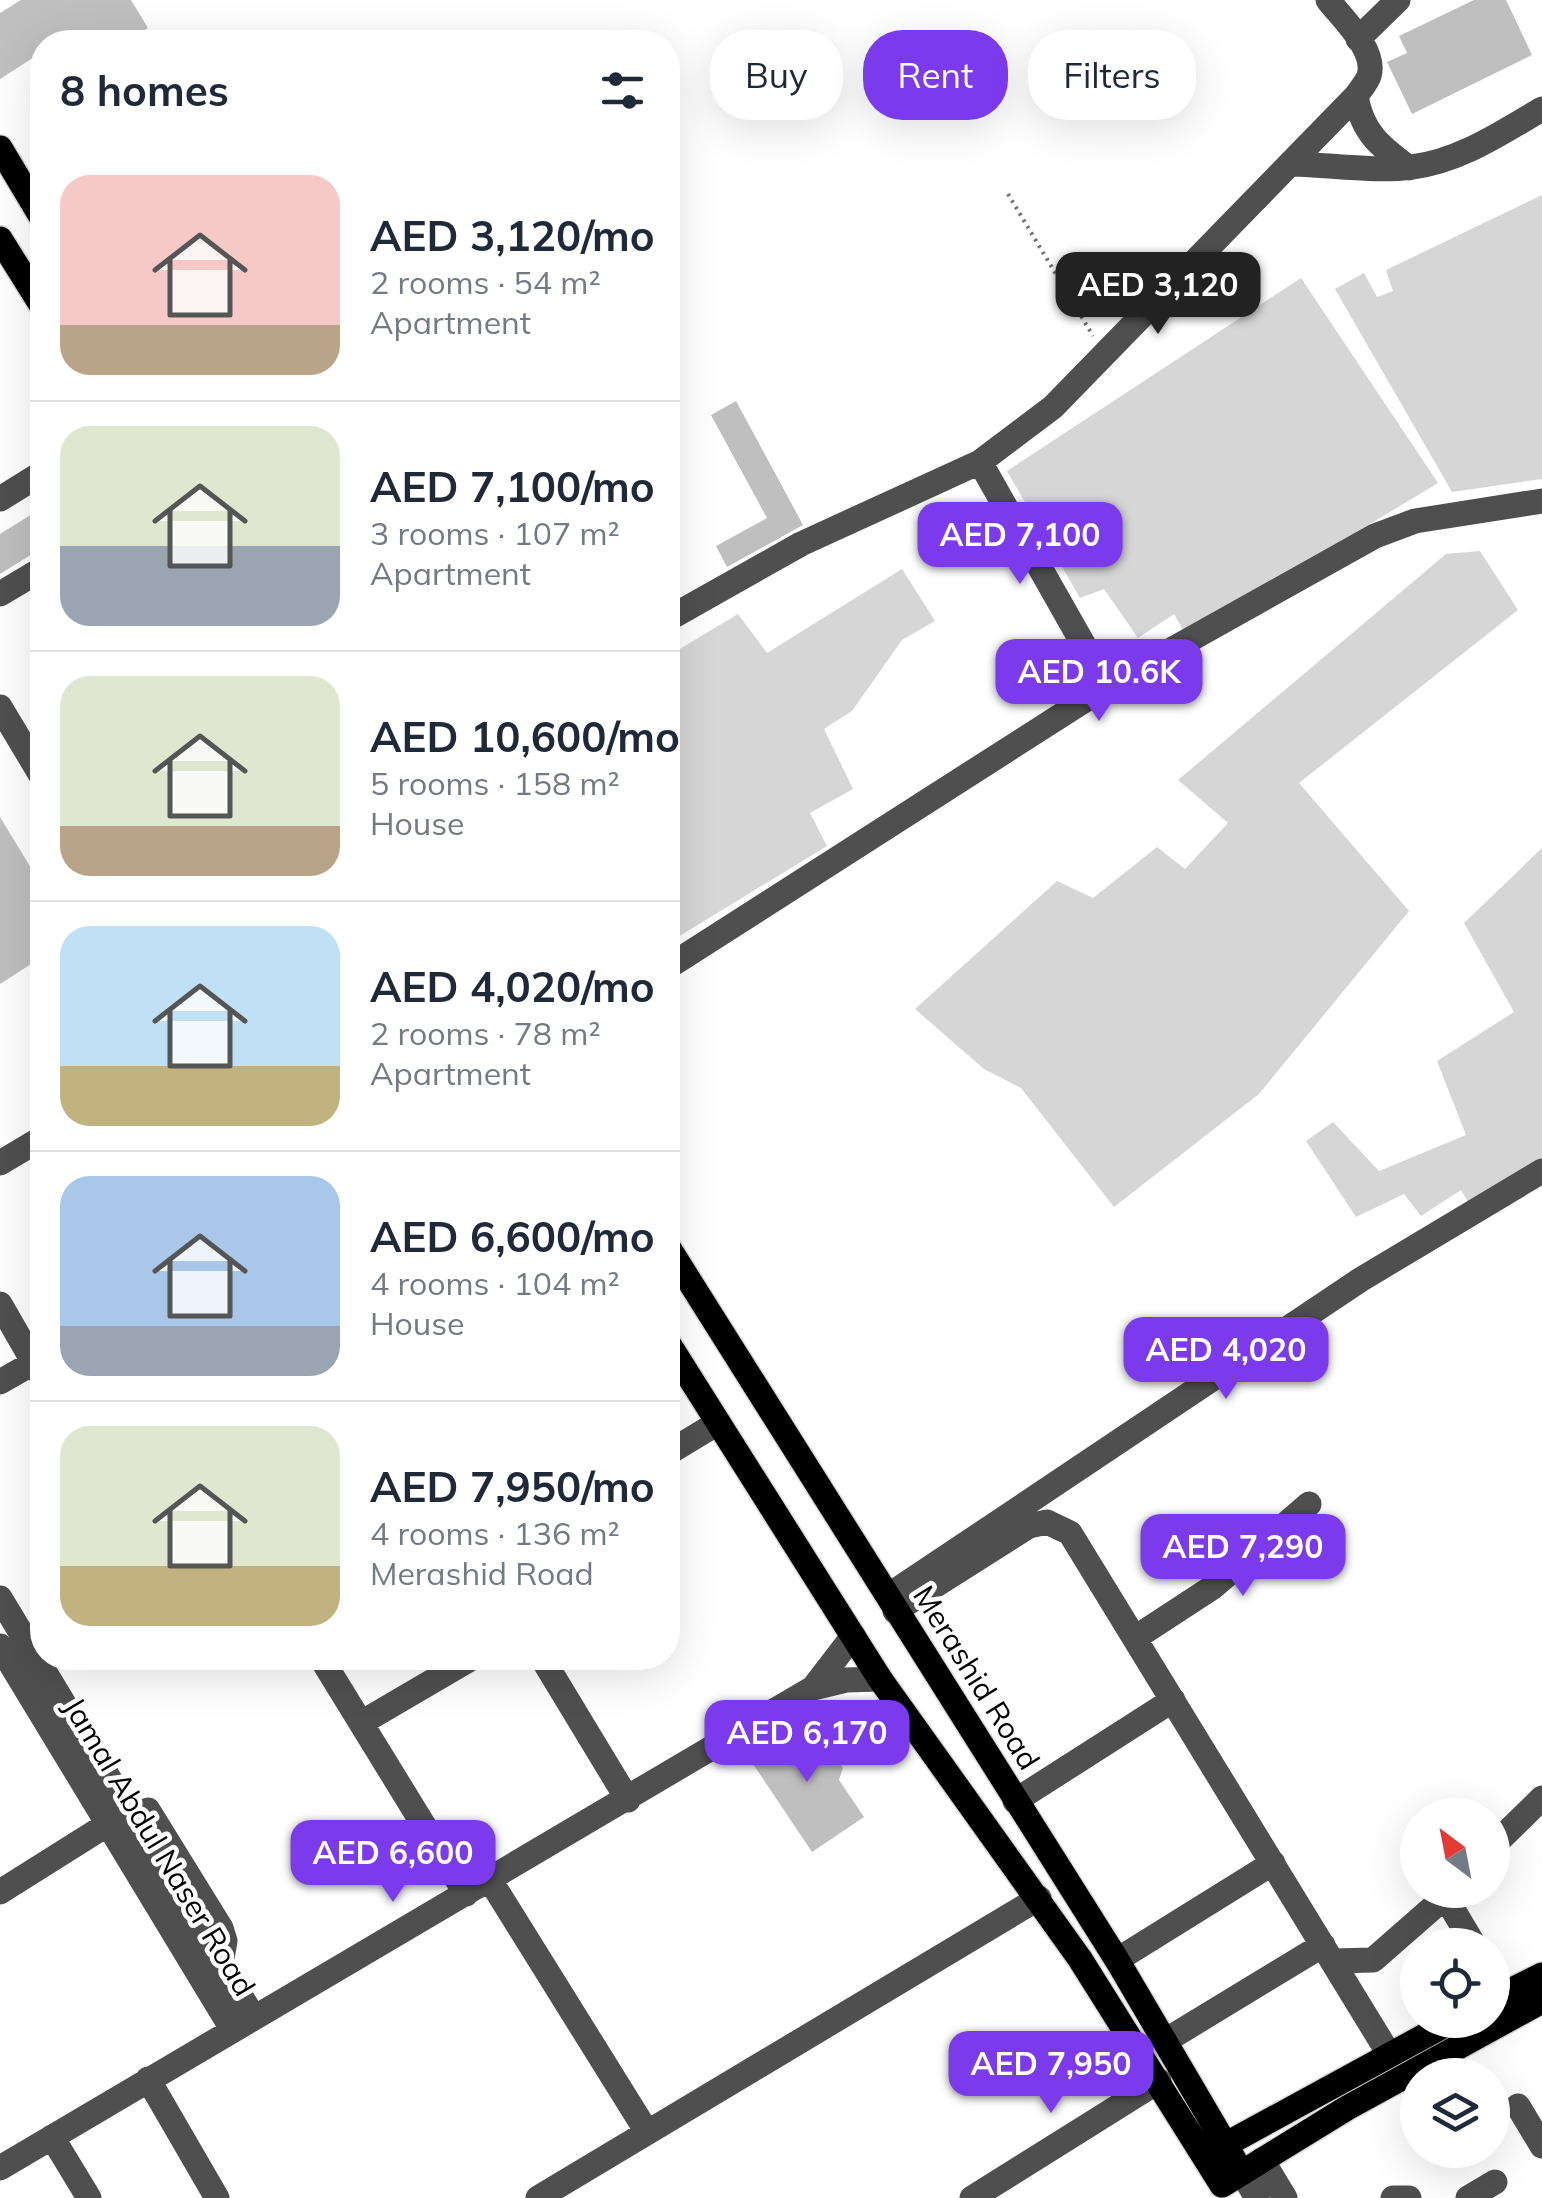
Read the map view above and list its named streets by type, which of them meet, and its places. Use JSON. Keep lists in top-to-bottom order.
{
  "streets": {
    "main road": ["Merashid Road"],
    "street": ["Jamal Abdul Naser Road"]
  },
  "north": "top left",
  "page": {
    "chip": ["Buy", "Rent", "Filters"],
    "heading": "8 homes",
    "list": [
      {
        "name": "AED 3,120/mo",
        "note": "2 rooms · 54 m² · Apartment"
      },
      {
        "name": "AED 7,100/mo",
        "note": "3 rooms · 107 m² · Apartment"
      },
      {
        "name": "AED 10,600/mo",
        "note": "5 rooms · 158 m² · House"
      },
      {
        "name": "AED 4,020/mo",
        "note": "2 rooms · 78 m² · Apartment"
      },
      {
        "name": "AED 6,600/mo",
        "note": "4 rooms · 104 m² · House"
      },
      {
        "name": "AED 7,950/mo",
        "note": "4 rooms · 136 m² · Merashid Road"
      }
    ],
    "price": [
      "AED 3,120",
      "AED 7,100",
      "AED 10.6K",
      "AED 4,020",
      "AED 7,290",
      "AED 6,170",
      "AED 6,600",
      "AED 7,950"
    ]
  }
}
